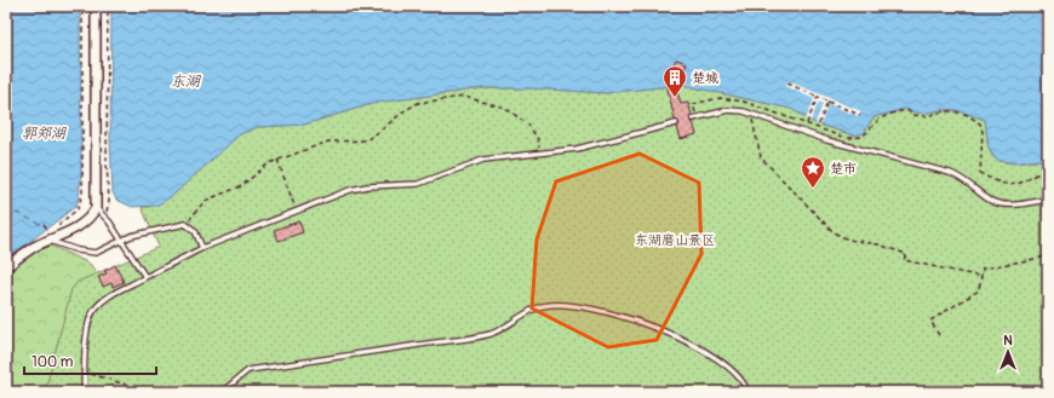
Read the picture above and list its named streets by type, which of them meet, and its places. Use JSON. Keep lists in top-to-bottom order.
{
  "water": ["东湖", "郭郑湖"],
  "parks": ["东湖磨山景区"],
  "places": {
    "building": ["楚城"],
    "place": ["楚市"]
  },
  "scale_bar": "100 m",
  "north": "top"
}
